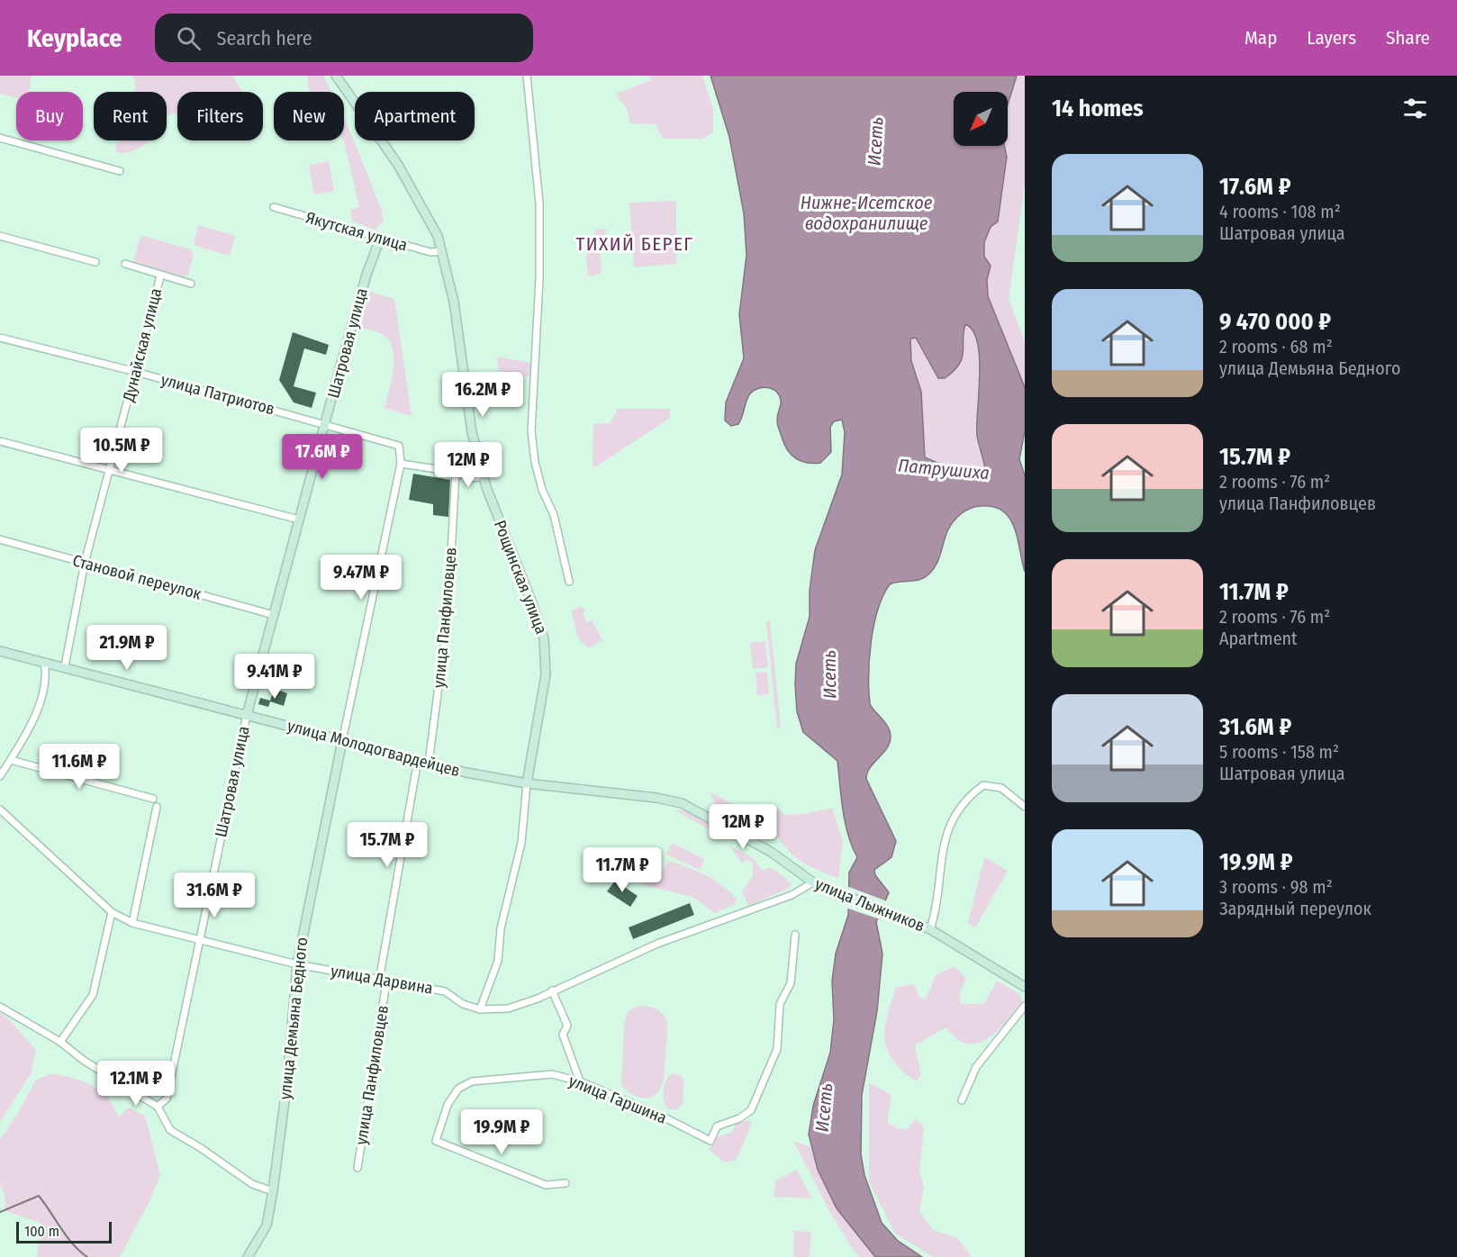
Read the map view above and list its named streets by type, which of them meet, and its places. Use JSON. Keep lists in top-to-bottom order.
{
  "streets": {
    "street": [
      "Якутская улица",
      "Шатровая улица",
      "Дунайская улица",
      "улица Патриотов",
      "Становой переулок",
      "Рощинская улица",
      "улица Панфиловцев",
      "улица Молодогвардейцев",
      "улица Лыжников",
      "улица Дарвина",
      "улица Демьяна Бедного",
      "улица Гаршина"
    ]
  },
  "crossings": [
    ["Якутская улица", "Шатровая улица"],
    ["Якутская улица", "Рощинская улица"],
    ["Шатровая улица", "улица Патриотов"],
    ["Шатровая улица", "Становой переулок"],
    ["Шатровая улица", "улица Молодогвардейцев"],
    ["Шатровая улица", "улица Дарвина"],
    ["Дунайская улица", "улица Патриотов"],
    ["Дунайская улица", "Становой переулок"],
    ["Дунайская улица", "улица Молодогвардейцев"],
    ["улица Патриотов", "улица Демьяна Бедного"],
    ["Рощинская улица", "улица Молодогвардейцев"],
    ["Рощинская улица", "улица Дарвина"],
    ["улица Панфиловцев", "улица Молодогвардейцев"],
    ["улица Панфиловцев", "улица Дарвина"],
    ["улица Молодогвардейцев", "улица Лыжников"],
    ["улица Молодогвардейцев", "улица Демьяна Бедного"],
    ["улица Лыжников", "улица Дарвина"],
    ["улица Дарвина", "улица Демьяна Бедного"]
  ],
  "districts": ["ТИХИЙ БЕРЕГ"],
  "water": ["Исеть", "Нижне-Исетское водохранилище", "Патрушиха"],
  "scale_bar": "100 m",
  "north": "bottom left",
  "page": {
    "header": "Keyplace",
    "search": "Search here",
    "nav": ["Map", "Layers", "Share"],
    "heading": "14 homes",
    "chip": [
      "Buy",
      "Rent",
      "Filters",
      "New",
      "Apartment"
    ],
    "list": [
      {
        "name": "17.6M ₽",
        "note": "4 rooms · 108 m² · Шатровая улица"
      },
      {
        "name": "9 470 000 ₽",
        "note": "2 rooms · 68 m² · улица Демьяна Бедного"
      },
      {
        "name": "15.7M ₽",
        "note": "2 rooms · 76 m² · улица Панфиловцев"
      },
      {
        "name": "11.7M ₽",
        "note": "2 rooms · 76 m² · Apartment"
      },
      {
        "name": "31.6M ₽",
        "note": "5 rooms · 158 m² · Шатровая улица"
      },
      {
        "name": "19.9M ₽",
        "note": "3 rooms · 98 m² · Зарядный переулок"
      }
    ],
    "price": [
      "16.2M ₽",
      "10.5M ₽",
      "17.6M ₽",
      "12M ₽",
      "9.47M ₽",
      "21.9M ₽",
      "9.41M ₽",
      "11.6M ₽",
      "12M ₽",
      "15.7M ₽",
      "11.7M ₽",
      "31.6M ₽",
      "12.1M ₽",
      "19.9M ₽"
    ],
    "scale": "100 m"
  }
}
